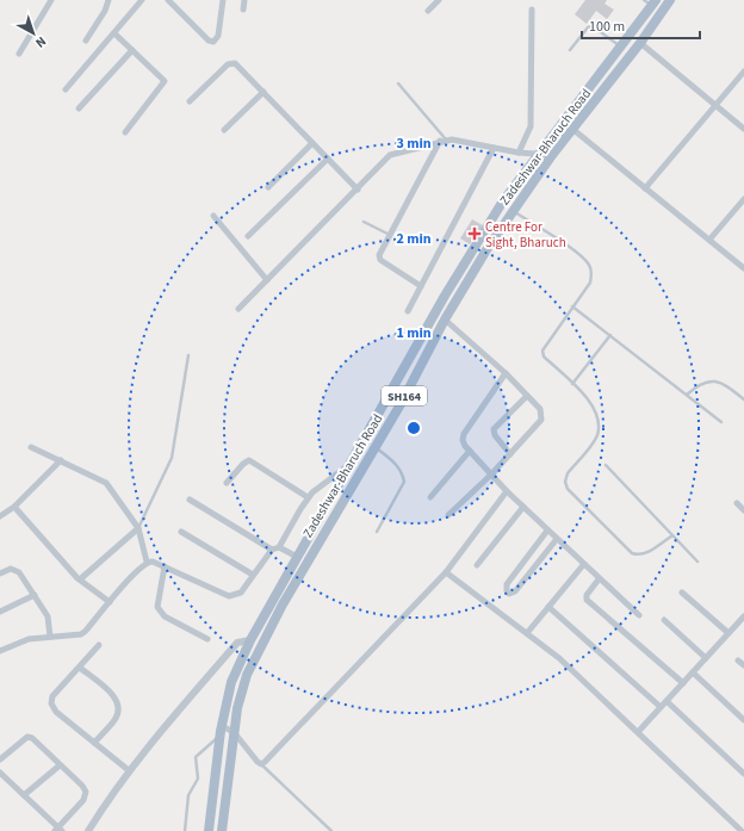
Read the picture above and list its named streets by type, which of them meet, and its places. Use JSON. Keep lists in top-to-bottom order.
{
  "streets": {
    "main road": ["Zadeshwar-Bharuch Road", "SH164"]
  },
  "places": {
    "health": ["Centre For Sight, Bharuch"]
  },
  "scale_bar": "100 m",
  "north": "bottom right",
  "rings": ["3 min", "2 min", "1 min"]
}
